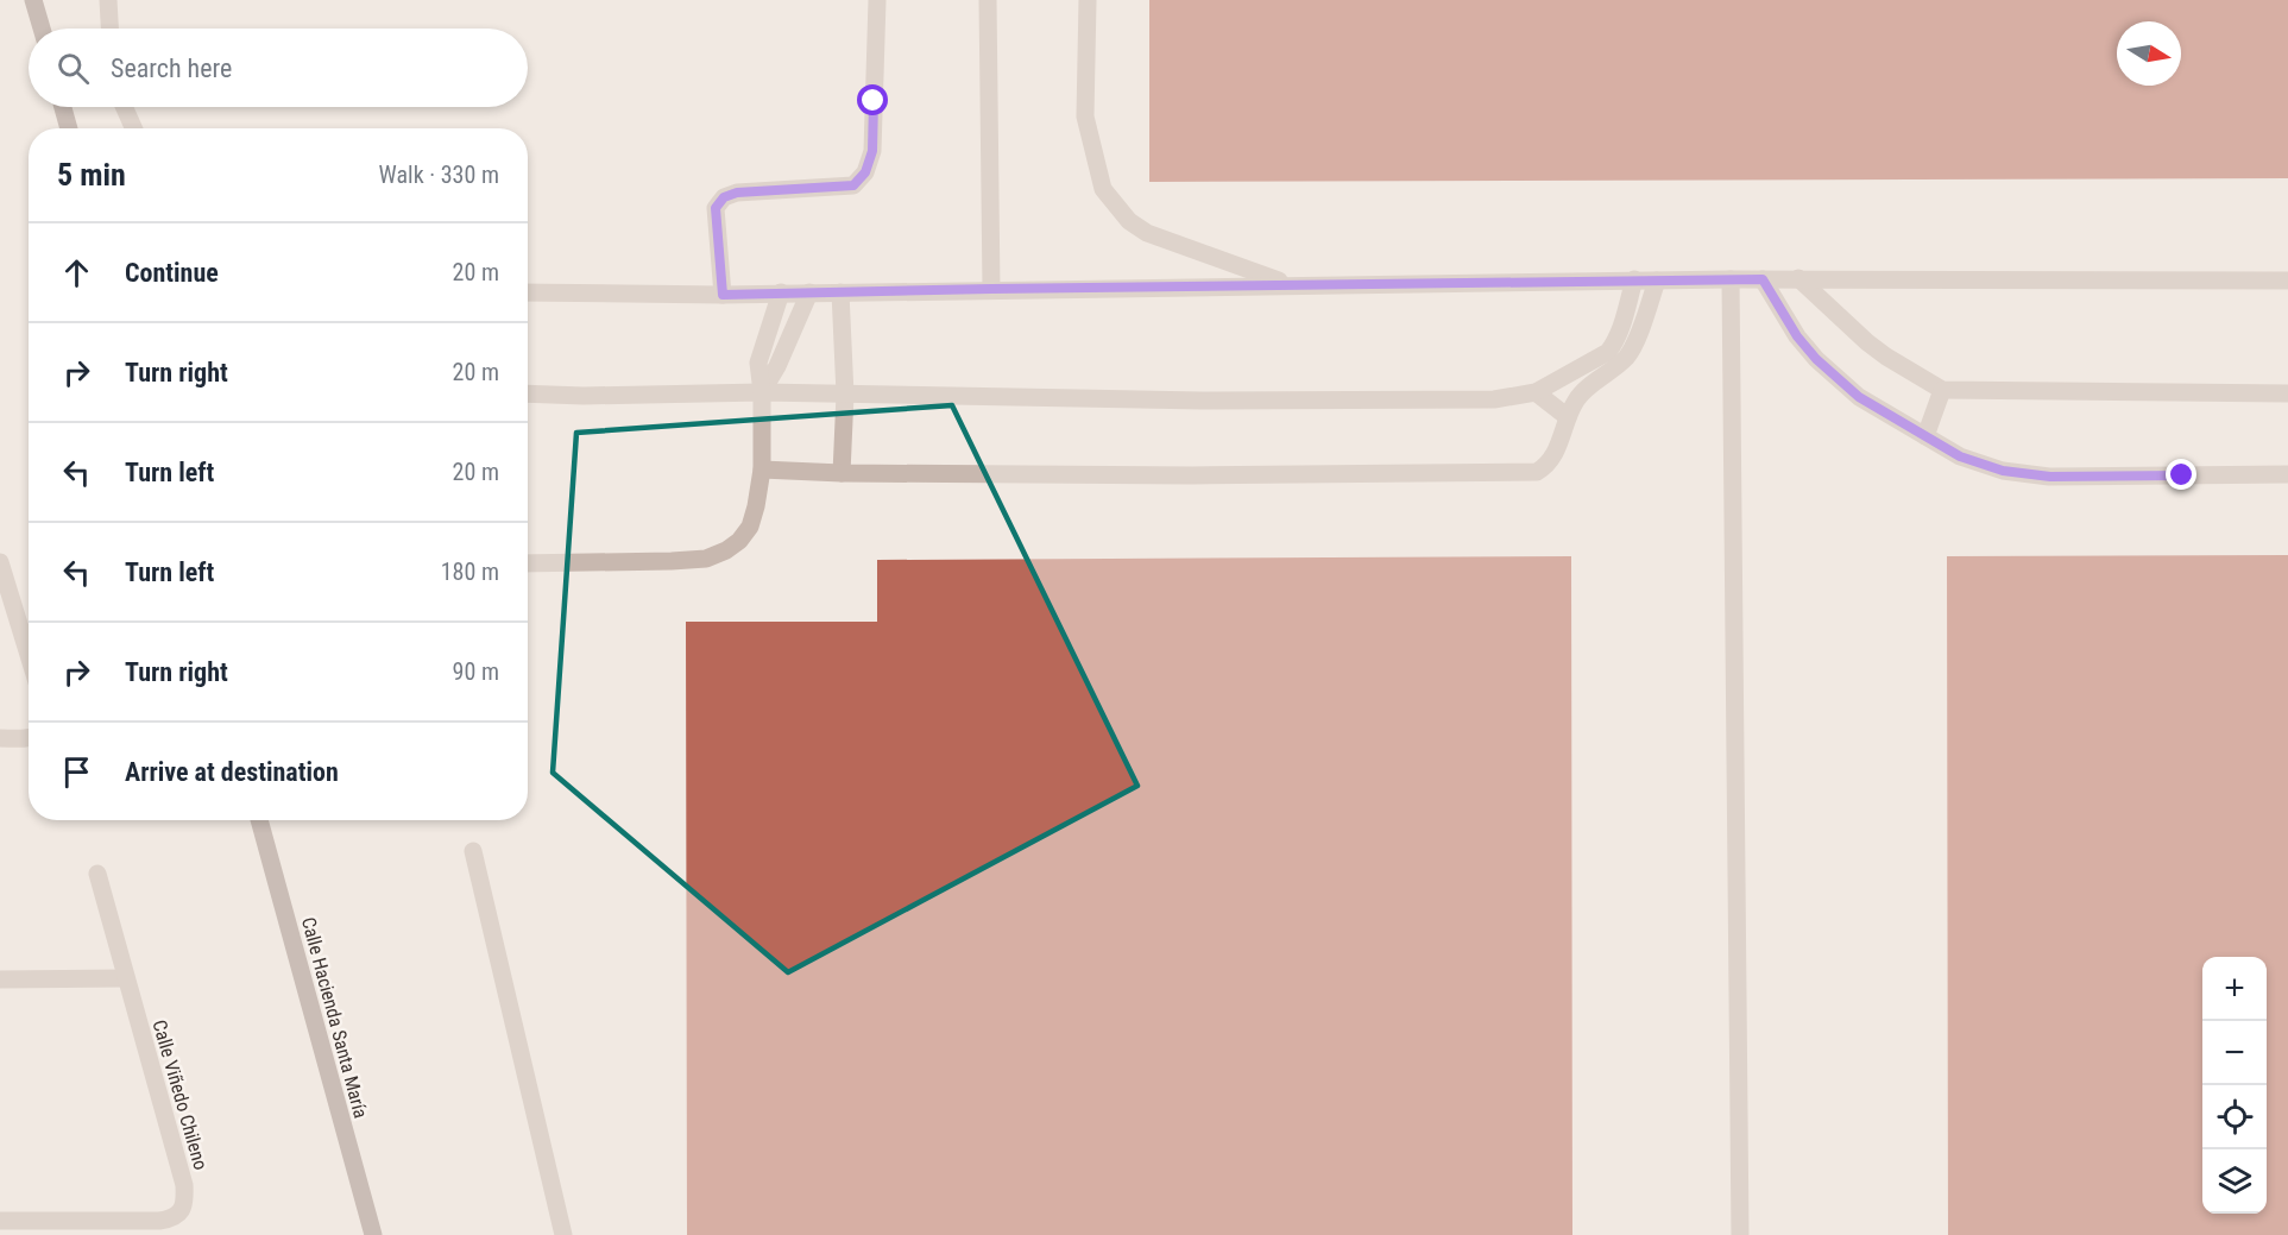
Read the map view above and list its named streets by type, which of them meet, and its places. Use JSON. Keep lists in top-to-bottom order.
{
  "streets": {
    "street": ["Calle Hacienda Santa María", "Calle Viñedo Chileno"]
  },
  "north": "right",
  "page": {
    "search": "Search here",
    "heading": ["5 min", "Walk · 330 m"],
    "list": [
      ["Continue", "20 m"],
      ["Turn right", "20 m"],
      ["Turn left", "20 m"],
      ["Turn left", "180 m"],
      ["Turn right", "90 m"],
      "Arrive at destination"
    ],
    "map_buttons": ["+", "−"]
  }
}
